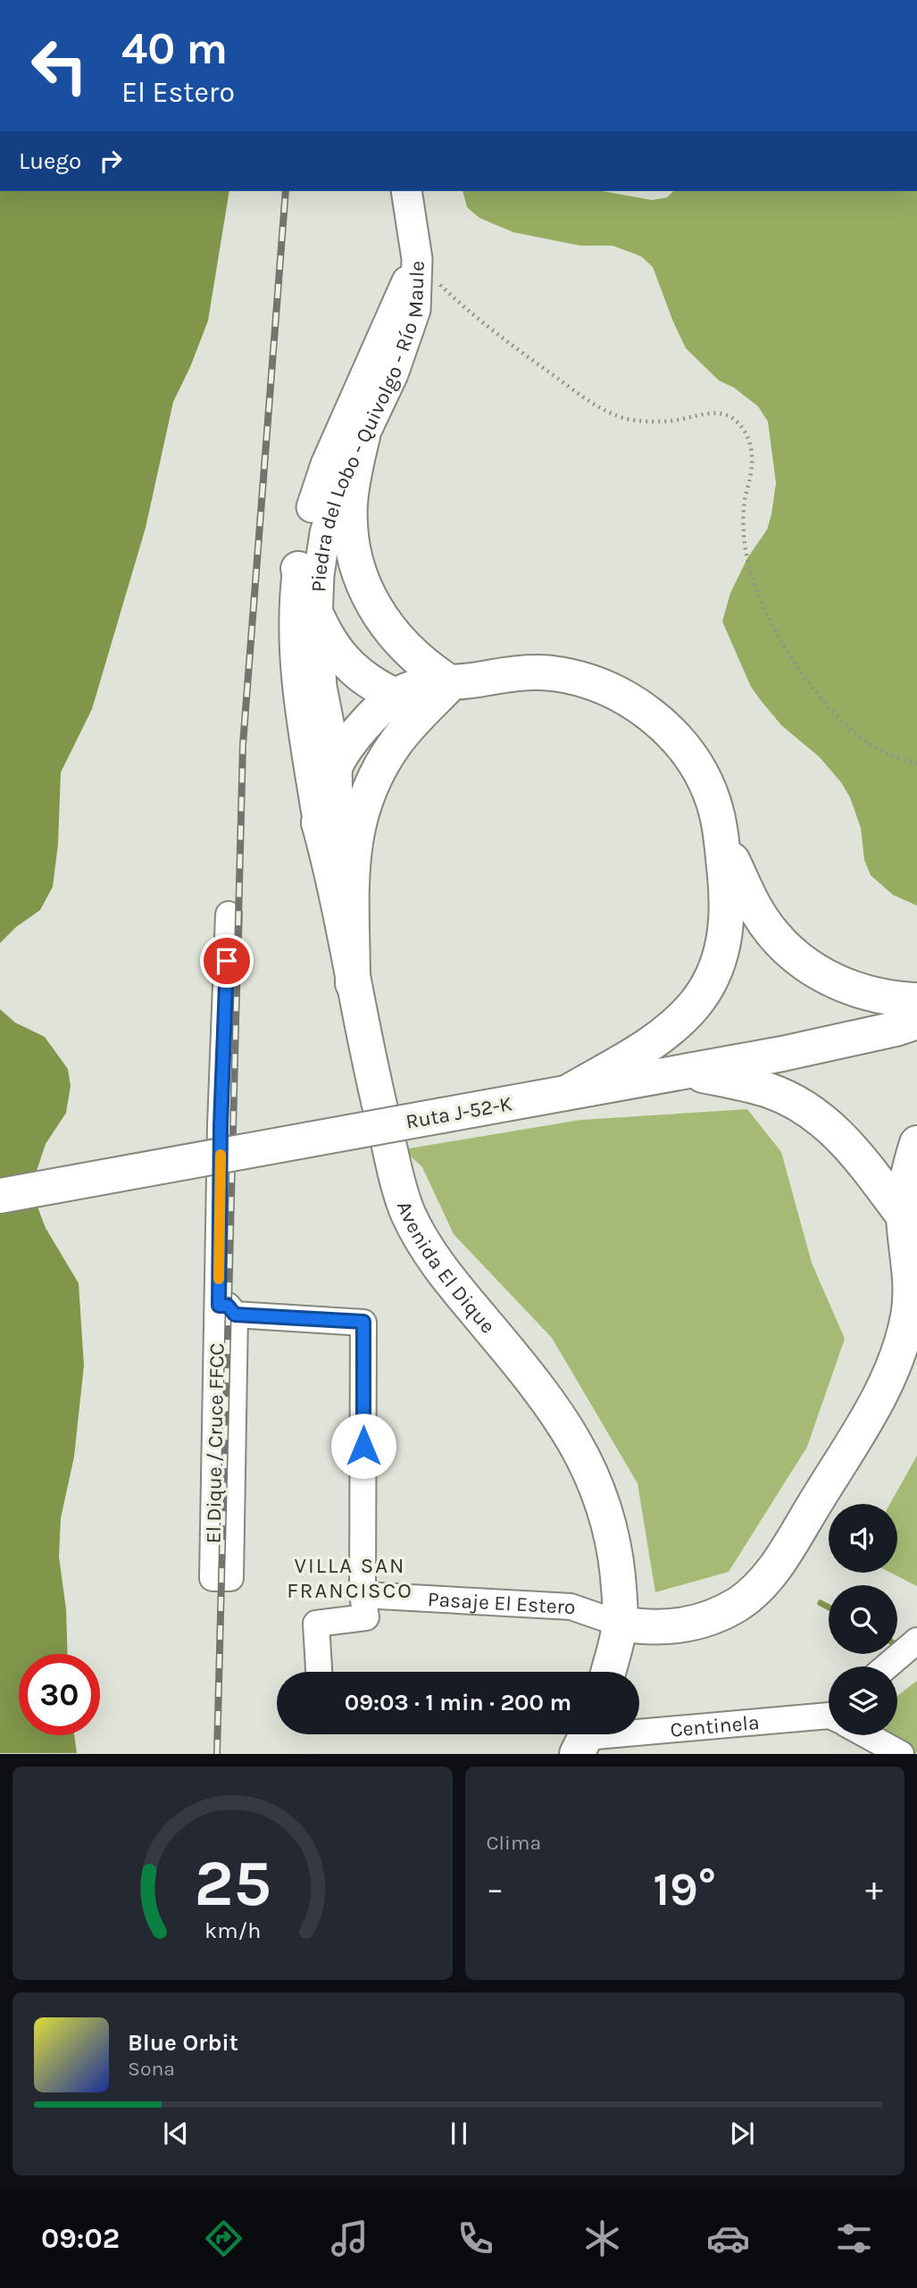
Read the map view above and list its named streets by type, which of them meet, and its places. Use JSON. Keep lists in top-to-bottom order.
{
  "streets": {
    "main road": ["Ruta J-52-K", "Avenida El Dique"],
    "street": [
      "Piedra del Lobo - Quivolgo - Río Maule",
      "El Dique / Cruce FFCC",
      "Pasaje El Estero",
      "Centinela"
    ]
  },
  "crossings": [
    ["Piedra del Lobo - Quivolgo - Río Maule", "Avenida El Dique"],
    ["Avenida El Dique", "Pasaje El Estero"]
  ],
  "districts": ["VILLA SAN FRANCISCO"],
  "page": {
    "turn": ["40 m", "El Estero"],
    "then": "Luego",
    "limit": "30",
    "trip": "09:03 · 1 min · 200 m",
    "tile": "Clima",
    "heat": ["−", "19°", "+"],
    "song": ["Blue Orbit", "Sona"],
    "tabs": "09:02",
    "gauge": ["25", "km/h"]
  }
}
